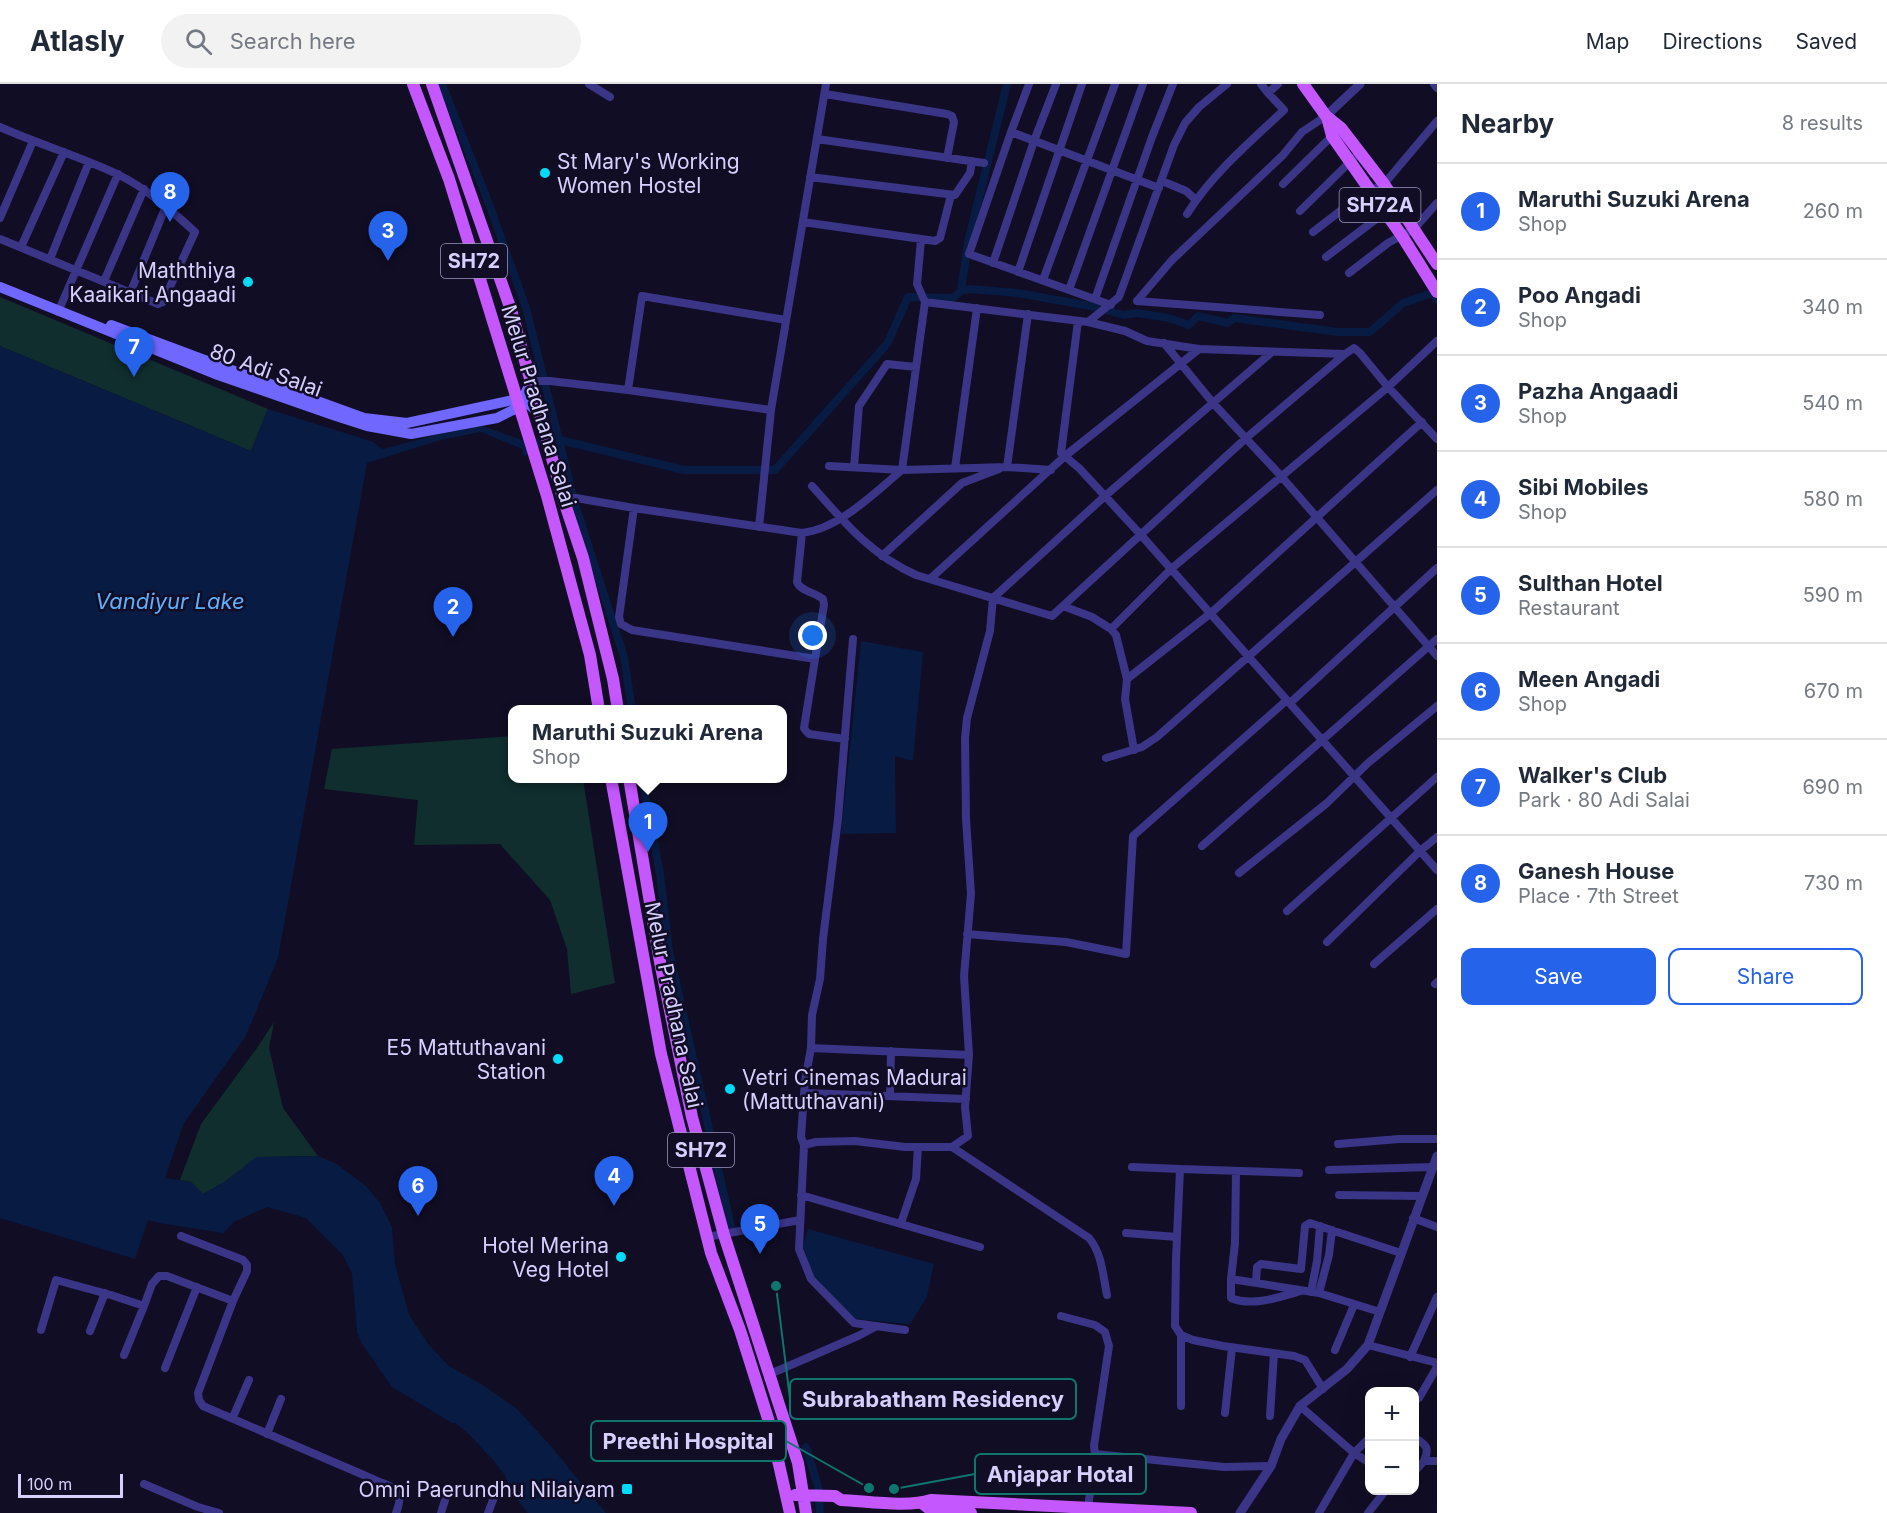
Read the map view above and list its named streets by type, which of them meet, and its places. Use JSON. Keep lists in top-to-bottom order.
{
  "streets": {
    "main road": [
      "SH72A",
      "SH72",
      "80 Adi Salai",
      "Melur Pradhana Salai"
    ]
  },
  "crossings": [
    ["80 Adi Salai", "Melur Pradhana Salai"]
  ],
  "water": ["Vandiyur Lake"],
  "places": {
    "other": [
      "St Mary's Working Women Hostel",
      "Maththiya Kaaikari Angaadi",
      "E5 Mattuthavani Station",
      "Vetri Cinemas Madurai (Mattuthavani)",
      "Hotel Merina Veg Hotel",
      "Subrabatham Residency",
      "Preethi Hospital",
      "Anjapar Hotal"
    ],
    "transit": ["Omni Paerundhu Nilaiyam"]
  },
  "scale_bar": "100 m",
  "page": {
    "header": "Atlasly",
    "search": "Search here",
    "nav": ["Map", "Directions", "Saved"],
    "heading": ["Nearby", "8 results"],
    "list": [
      {
        "mark": "1",
        "name": "Maruthi Suzuki Arena",
        "note": "Shop",
        "value": "260 m"
      },
      {
        "mark": "2",
        "name": "Poo Angadi",
        "note": "Shop",
        "value": "340 m"
      },
      {
        "mark": "3",
        "name": "Pazha Angaadi",
        "note": "Shop",
        "value": "540 m"
      },
      {
        "mark": "4",
        "name": "Sibi Mobiles",
        "note": "Shop",
        "value": "580 m"
      },
      {
        "mark": "5",
        "name": "Sulthan Hotel",
        "note": "Restaurant",
        "value": "590 m"
      },
      {
        "mark": "6",
        "name": "Meen Angadi",
        "note": "Shop",
        "value": "670 m"
      },
      {
        "mark": "7",
        "name": "Walker's Club",
        "note": "Park · 80 Adi Salai",
        "value": "690 m"
      },
      {
        "mark": "8",
        "name": "Ganesh House",
        "note": "Place · 7th Street",
        "value": "730 m"
      }
    ],
    "pins": [
      "8",
      "3",
      "7",
      "2",
      "1",
      "4",
      "6",
      "5"
    ],
    "popup": ["Maruthi Suzuki Arena", "Shop"],
    "buttons": ["Save", "Share"],
    "map_buttons": ["+", "−"],
    "scale": "100 m"
  }
}
